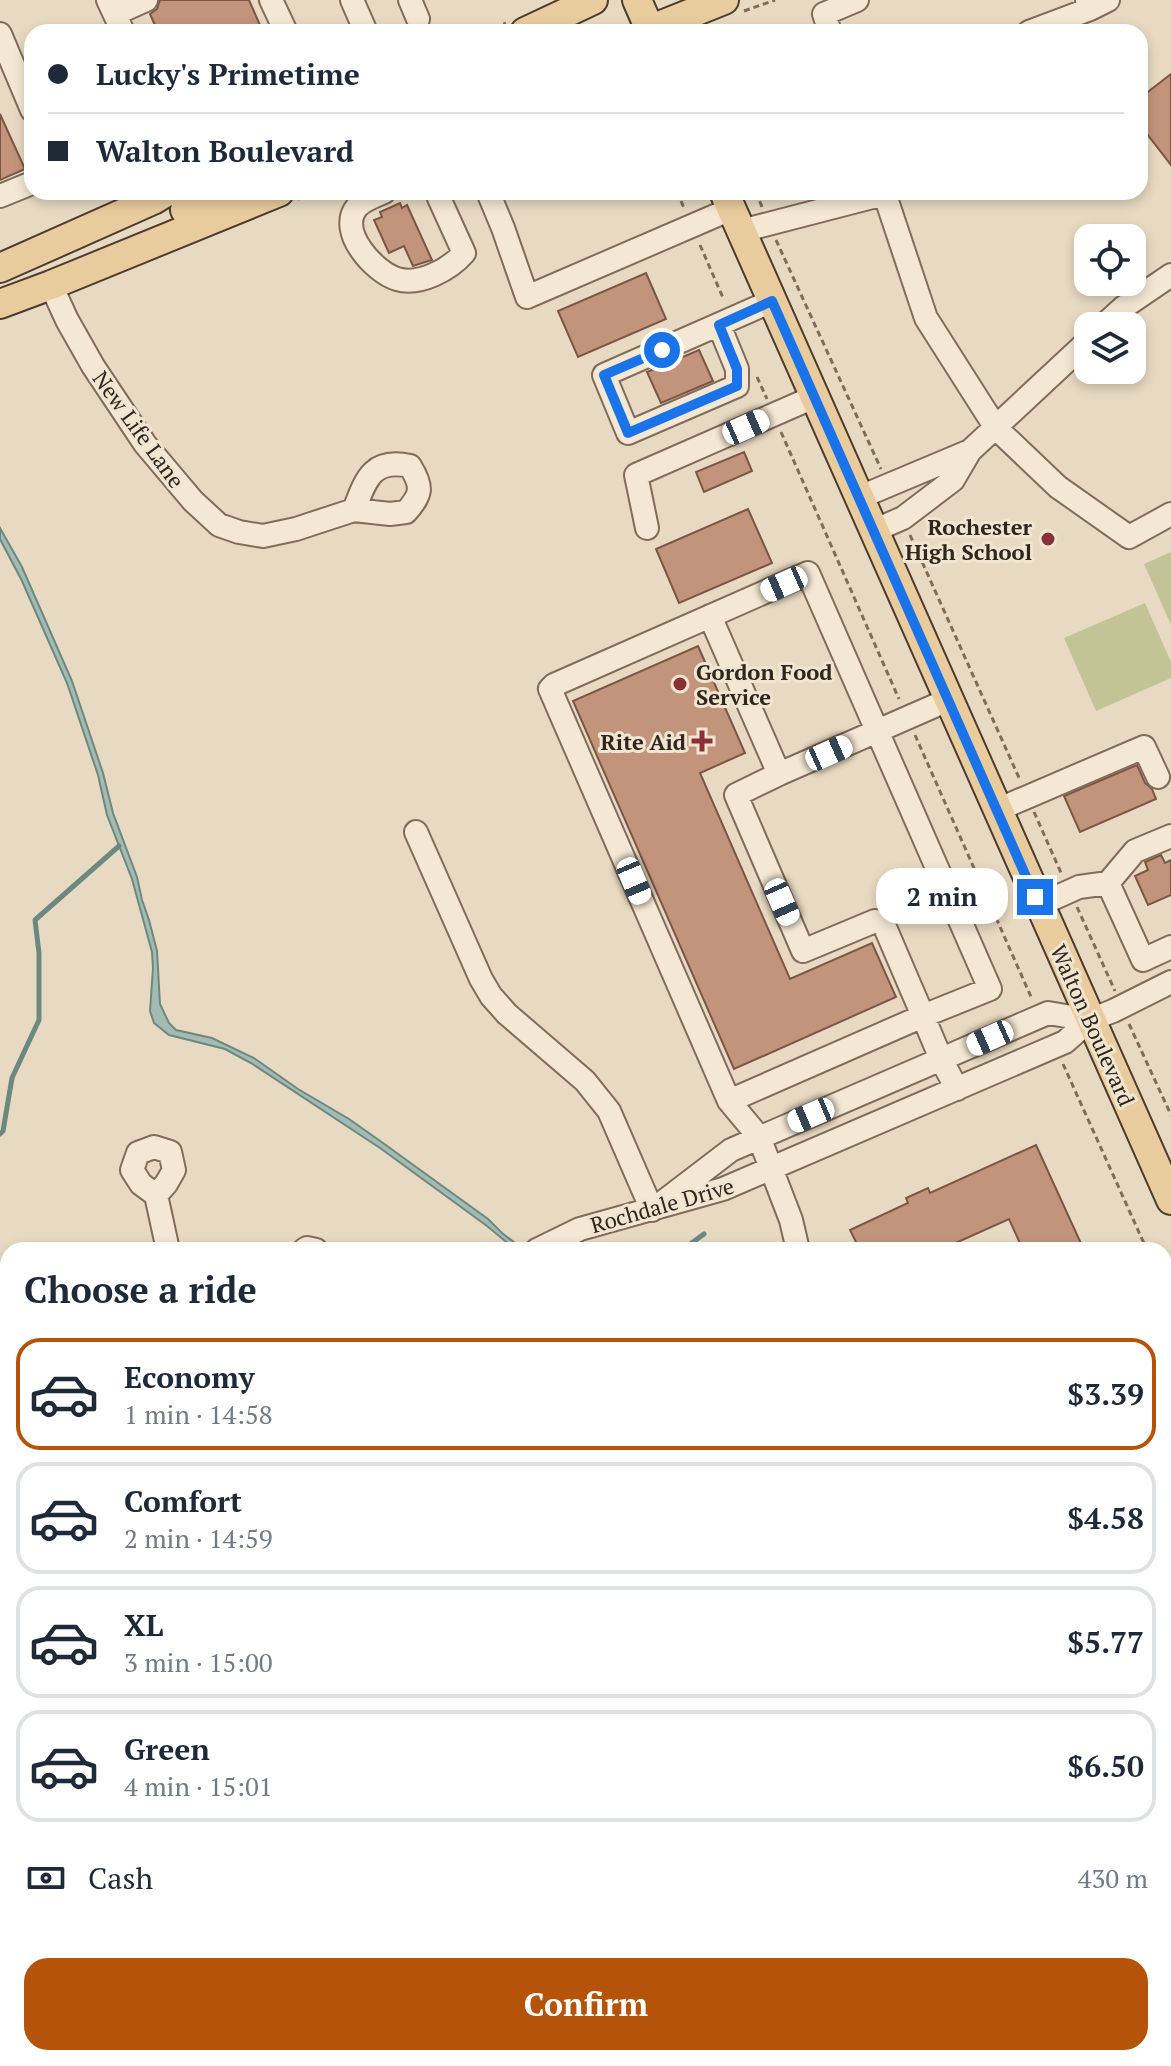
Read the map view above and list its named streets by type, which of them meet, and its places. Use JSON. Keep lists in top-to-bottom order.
{
  "streets": {
    "main road": ["Walton Boulevard"],
    "street": ["New Life Lane", "Rochdale Drive"]
  },
  "crossings": [
    ["Walton Boulevard", "Rochdale Drive"]
  ],
  "places": {
    "other": ["Rochester High School", "Gordon Food Service"],
    "health": ["Rite Aid"]
  },
  "page": {
    "banner": ["Lucky's Primetime", "Walton Boulevard"],
    "bubble": "2 min",
    "heading": "Choose a ride",
    "list": [
      {
        "name": "Economy",
        "note": "1 min · 14:58",
        "value": "$3.39"
      },
      {
        "name": "Comfort",
        "note": "2 min · 14:59",
        "value": "$4.58"
      },
      {
        "name": "XL",
        "note": "3 min · 15:00",
        "value": "$5.77"
      },
      {
        "name": "Green",
        "note": "4 min · 15:01",
        "value": "$6.50"
      }
    ],
    "pay": ["Cash", "430 m"],
    "buttons": "Confirm"
  }
}
